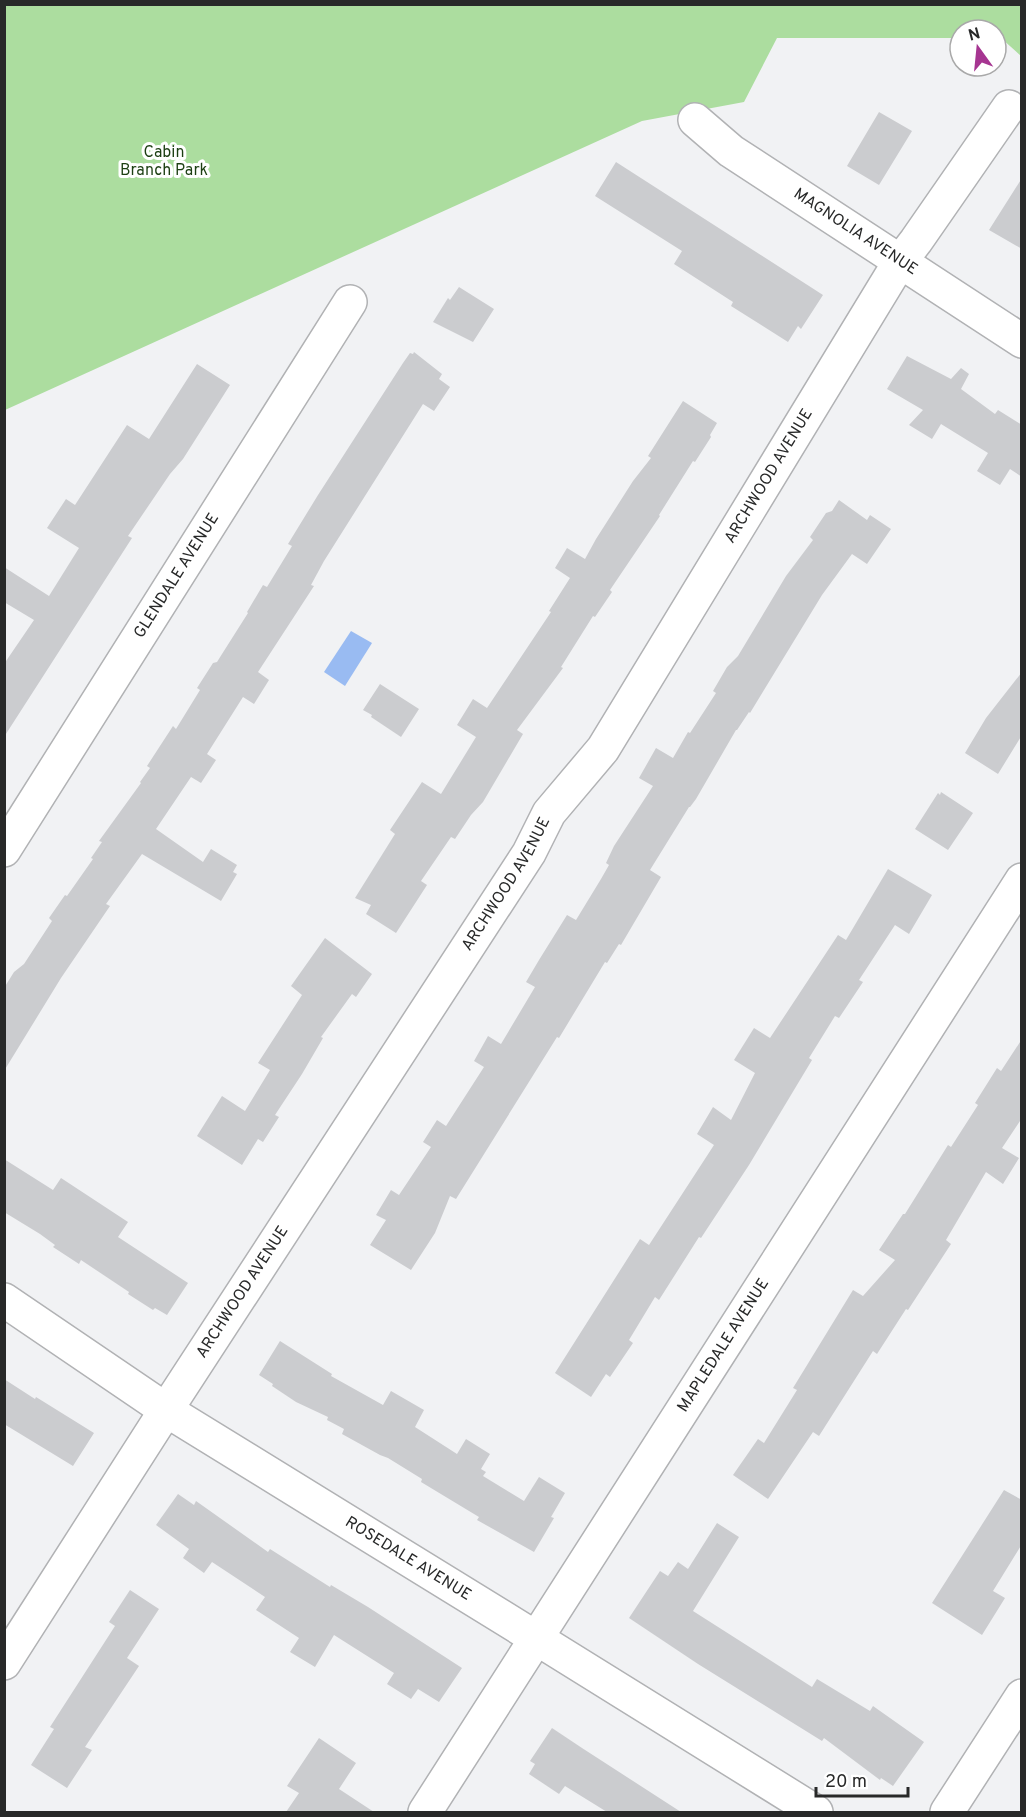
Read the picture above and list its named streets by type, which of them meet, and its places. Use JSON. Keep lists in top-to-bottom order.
{
  "streets": {
    "street": [
      "MAGNOLIA AVENUE",
      "ARCHWOOD AVENUE",
      "GLENDALE AVENUE",
      "MAPLEDALE AVENUE",
      "ROSEDALE AVENUE"
    ]
  },
  "crossings": [
    ["MAGNOLIA AVENUE", "ARCHWOOD AVENUE"],
    ["ARCHWOOD AVENUE", "ROSEDALE AVENUE"],
    ["MAPLEDALE AVENUE", "ROSEDALE AVENUE"]
  ],
  "parks": ["Cabin Branch Park"],
  "scale_bar": "20 m",
  "north": "top"
}
